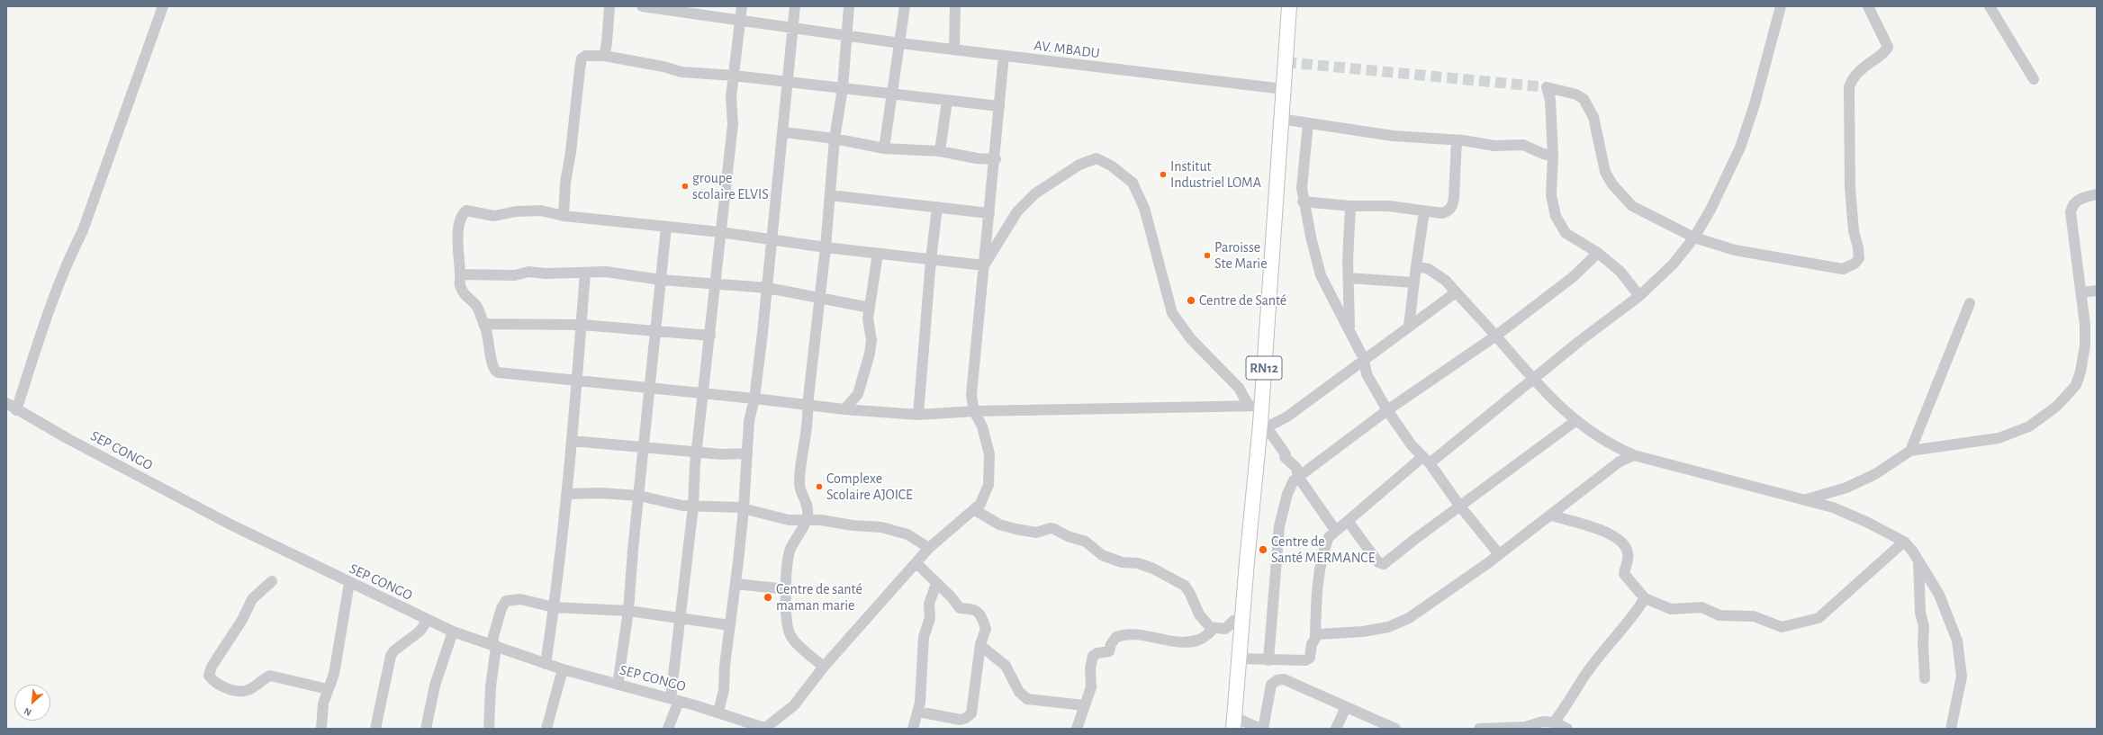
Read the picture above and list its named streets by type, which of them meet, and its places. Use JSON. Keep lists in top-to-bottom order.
{
  "streets": {
    "main road": ["RN12"],
    "street": ["AV. MBADU", "SEP CONGO"]
  },
  "crossings": [
    ["AV. MBADU", "RN12"]
  ],
  "places": [
    "Institut Industriel LOMA",
    "groupe scolaire ELVIS",
    "Paroisse Ste Marie",
    "Centre de Santé",
    "Complexe Scolaire AJOICE",
    "Centre de Santé MERMANCE",
    "Centre de santé maman marie"
  ],
  "north": "bottom left"
}
